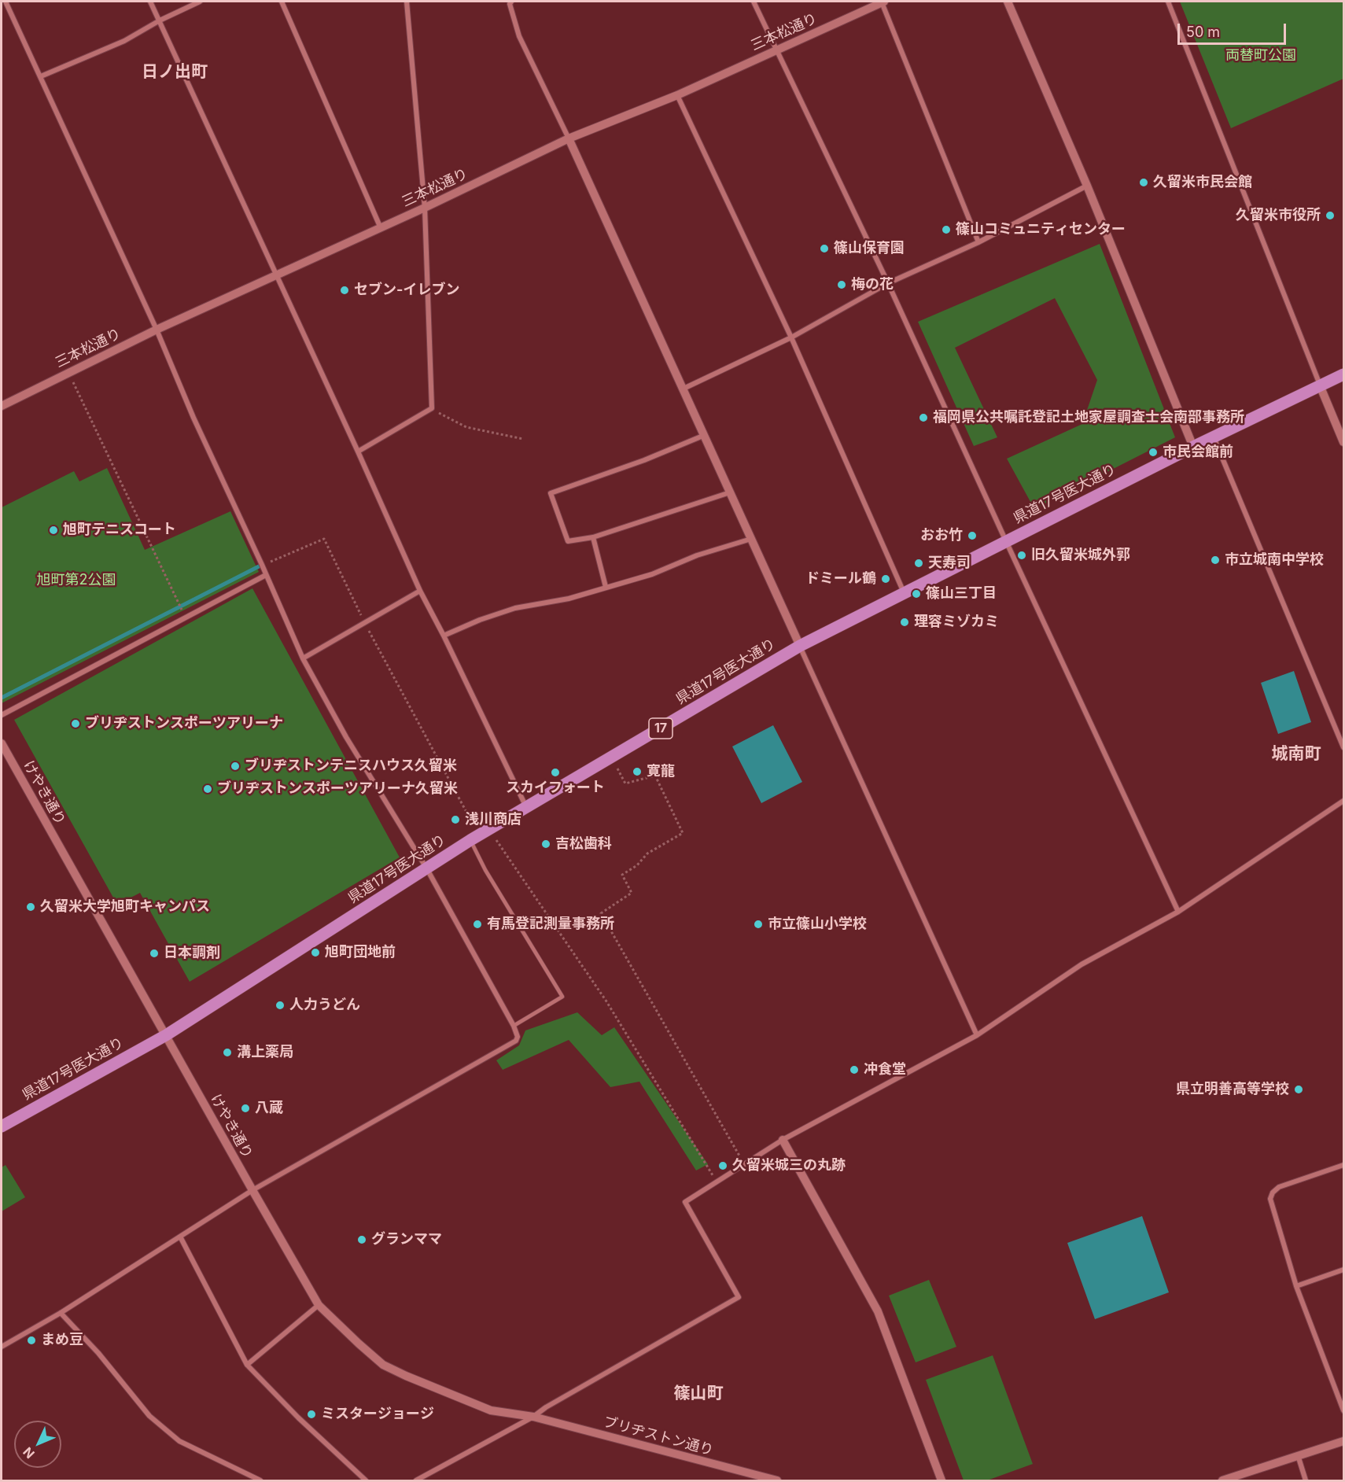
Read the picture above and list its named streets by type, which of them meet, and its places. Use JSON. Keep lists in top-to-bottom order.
{
  "streets": {
    "main road": ["県道17号医大通り", "17"],
    "street": ["三本松通り", "けやき通り", "ブリヂストン通り"]
  },
  "crossings": [
    ["県道17号医大通り", "けやき通り"],
    ["けやき通り", "ブリヂストン通り"]
  ],
  "districts": ["日ノ出町", "城南町", "篠山町"],
  "parks": ["両替町公園", "旭町第2公園"],
  "places": [
    "久留米市民会館",
    "久留米市役所",
    "篠山コミュニティセンター",
    "篠山保育園",
    "梅の花",
    "セブン-イレブン",
    "福岡県公共嘱託登記土地家屋調査士会南部事務所",
    "市民会館前",
    "旭町テニスコート",
    "おお竹",
    "旧久留米城外郭",
    "市立城南中学校",
    "天寿司",
    "ドミール鶴",
    "篠山三丁目",
    "理容ミゾカミ",
    "ブリヂストンスポーツアリーナ",
    "ブリヂストンテニスハウス久留米",
    "寛龍",
    "スカイフォート",
    "ブリヂストンスポーツアリーナ久留米",
    "浅川商店",
    "吉松歯科",
    "久留米大学旭町キャンパス",
    "有馬登記測量事務所",
    "市立篠山小学校",
    "旭町団地前",
    "日本調剤",
    "人力うどん",
    "溝上薬局",
    "冲食堂",
    "県立明善高等学校",
    "八蔵",
    "久留米城三の丸跡",
    "グランママ",
    "まめ豆",
    "ミスタージョージ"
  ],
  "scale_bar": "50 m",
  "north": "bottom left"
}
